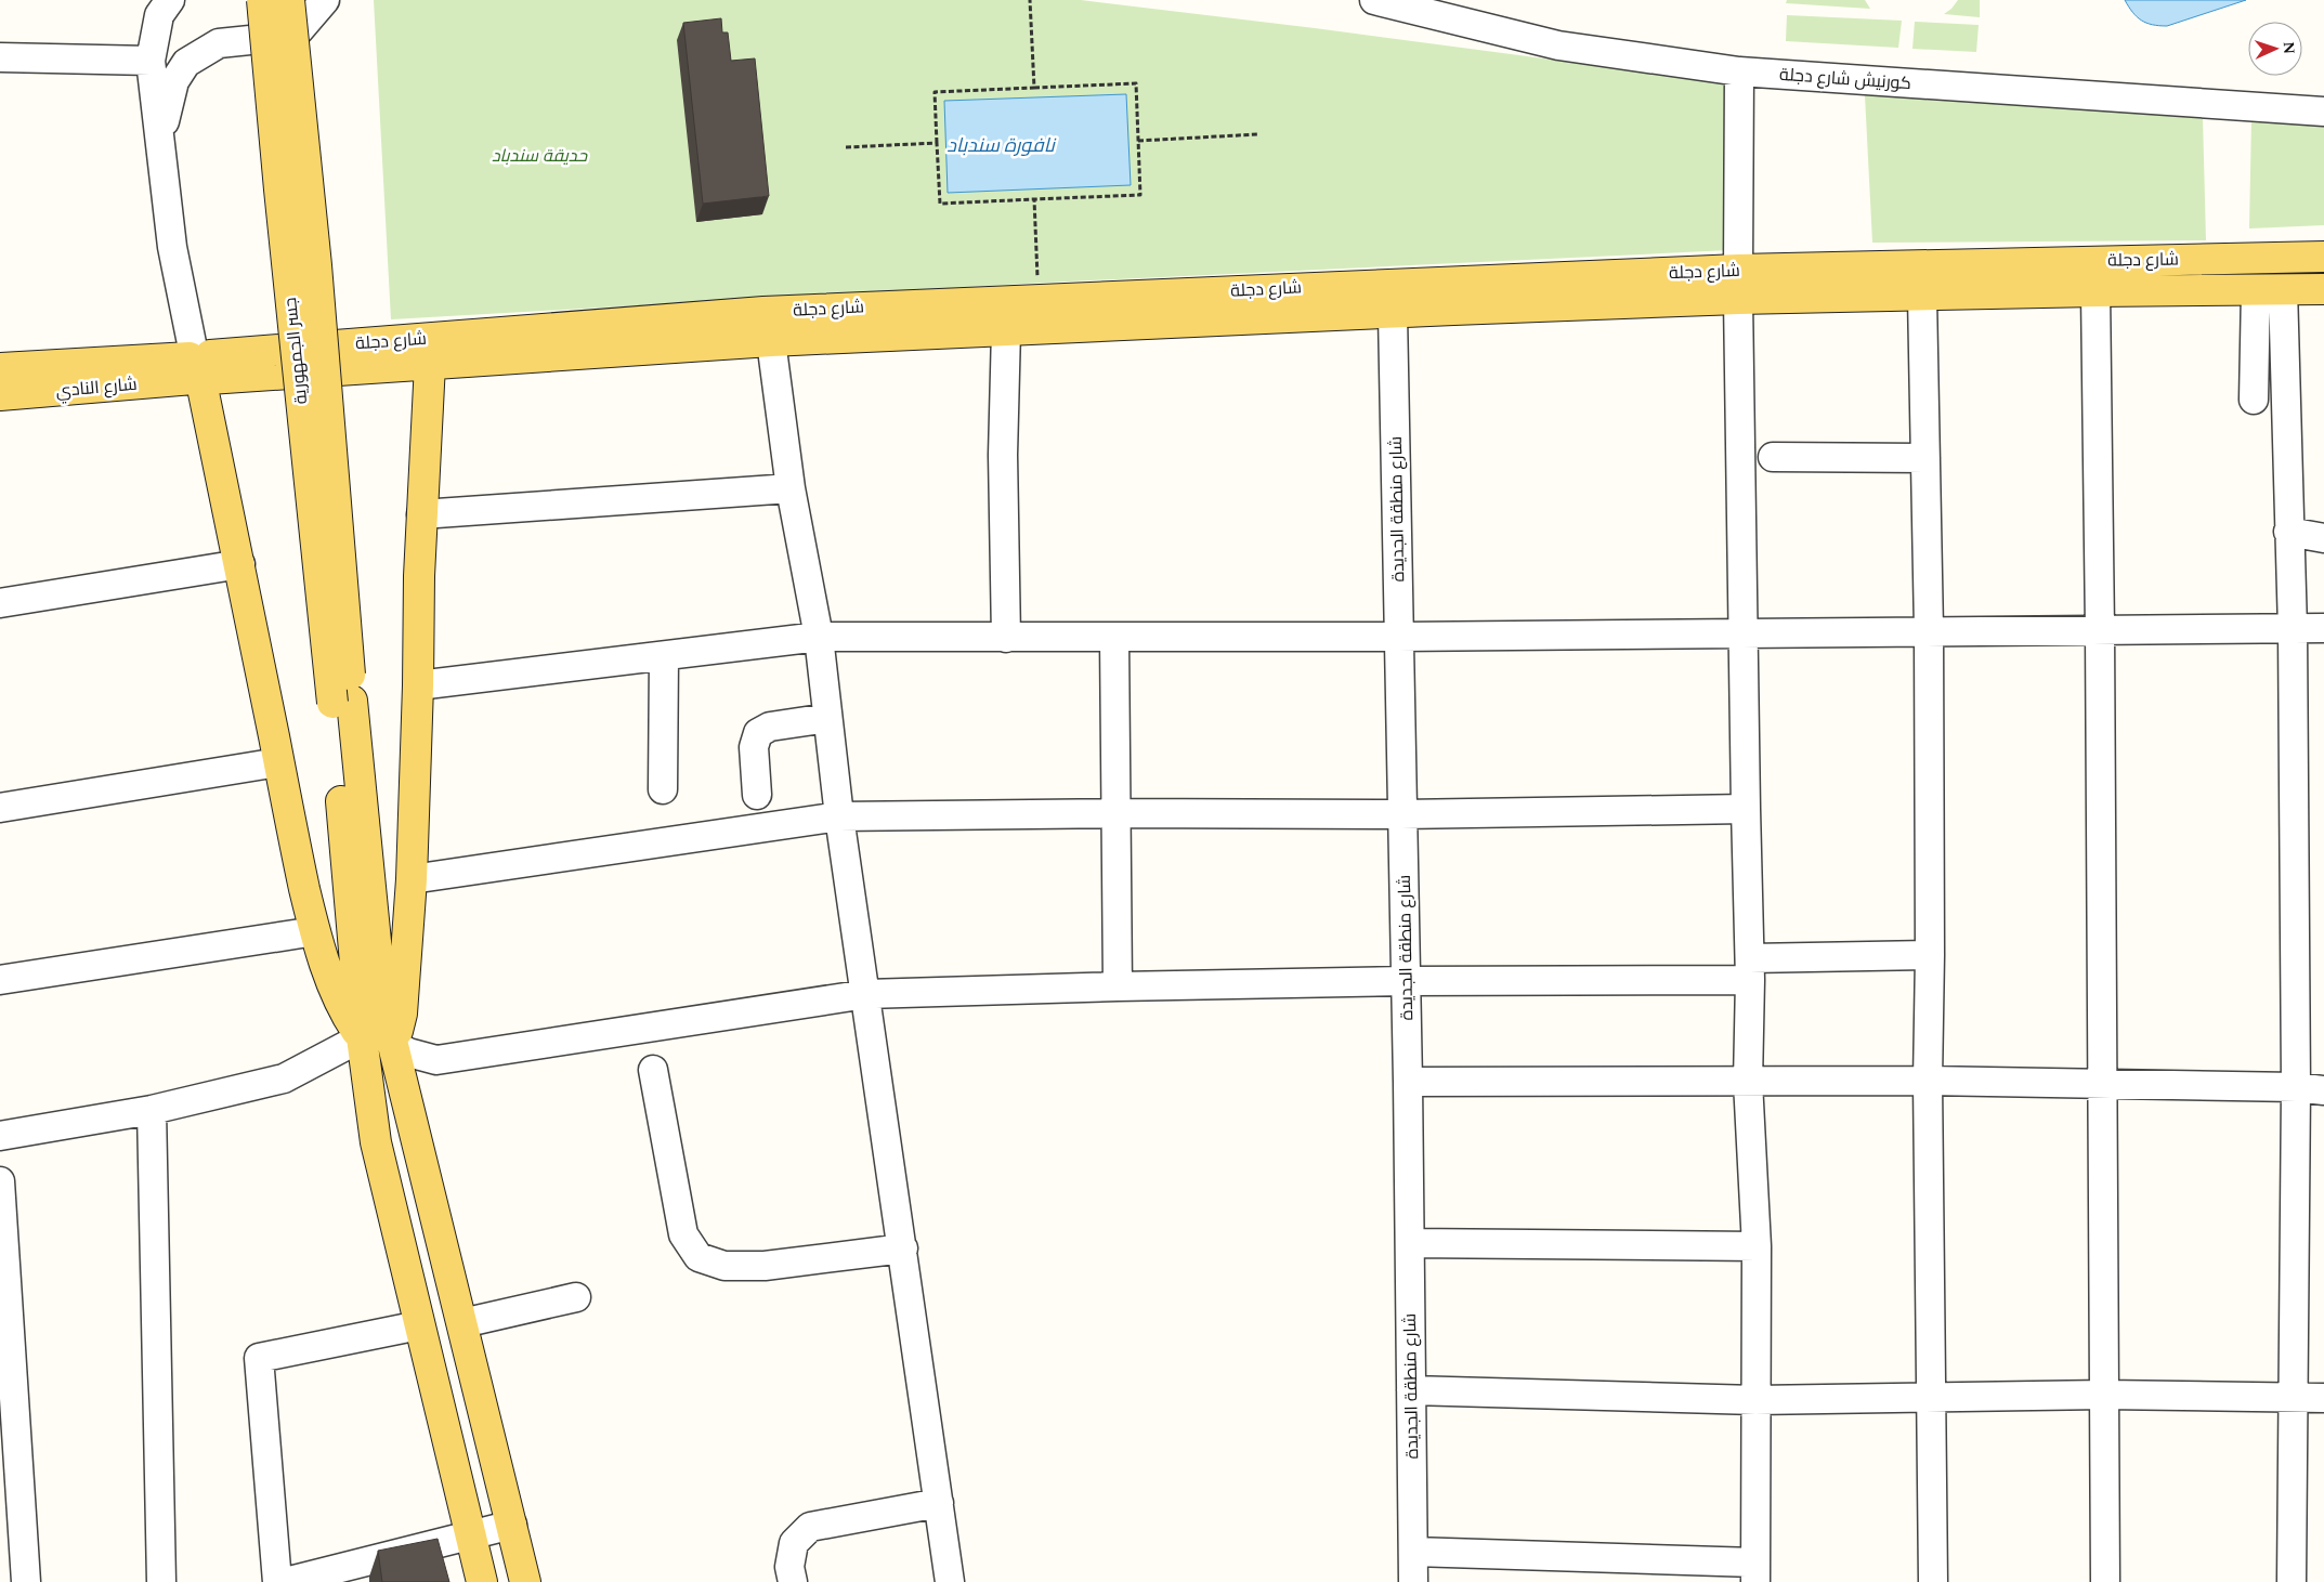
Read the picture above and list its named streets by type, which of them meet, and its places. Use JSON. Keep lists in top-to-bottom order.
{
  "streets": {
    "main road": ["شارع دجلة", "جسر الجمهورية", "شارع النادي"],
    "street": ["كورنيش شارع دجلة", "شارع منطقة الجديدة"]
  },
  "crossings": [
    ["شارع دجلة", "شارع النادي"],
    ["شارع دجلة", "شارع منطقة الجديدة"]
  ],
  "water": ["نافورة سندباد"],
  "parks": ["حديقة سندباد"],
  "north": "right"
}
